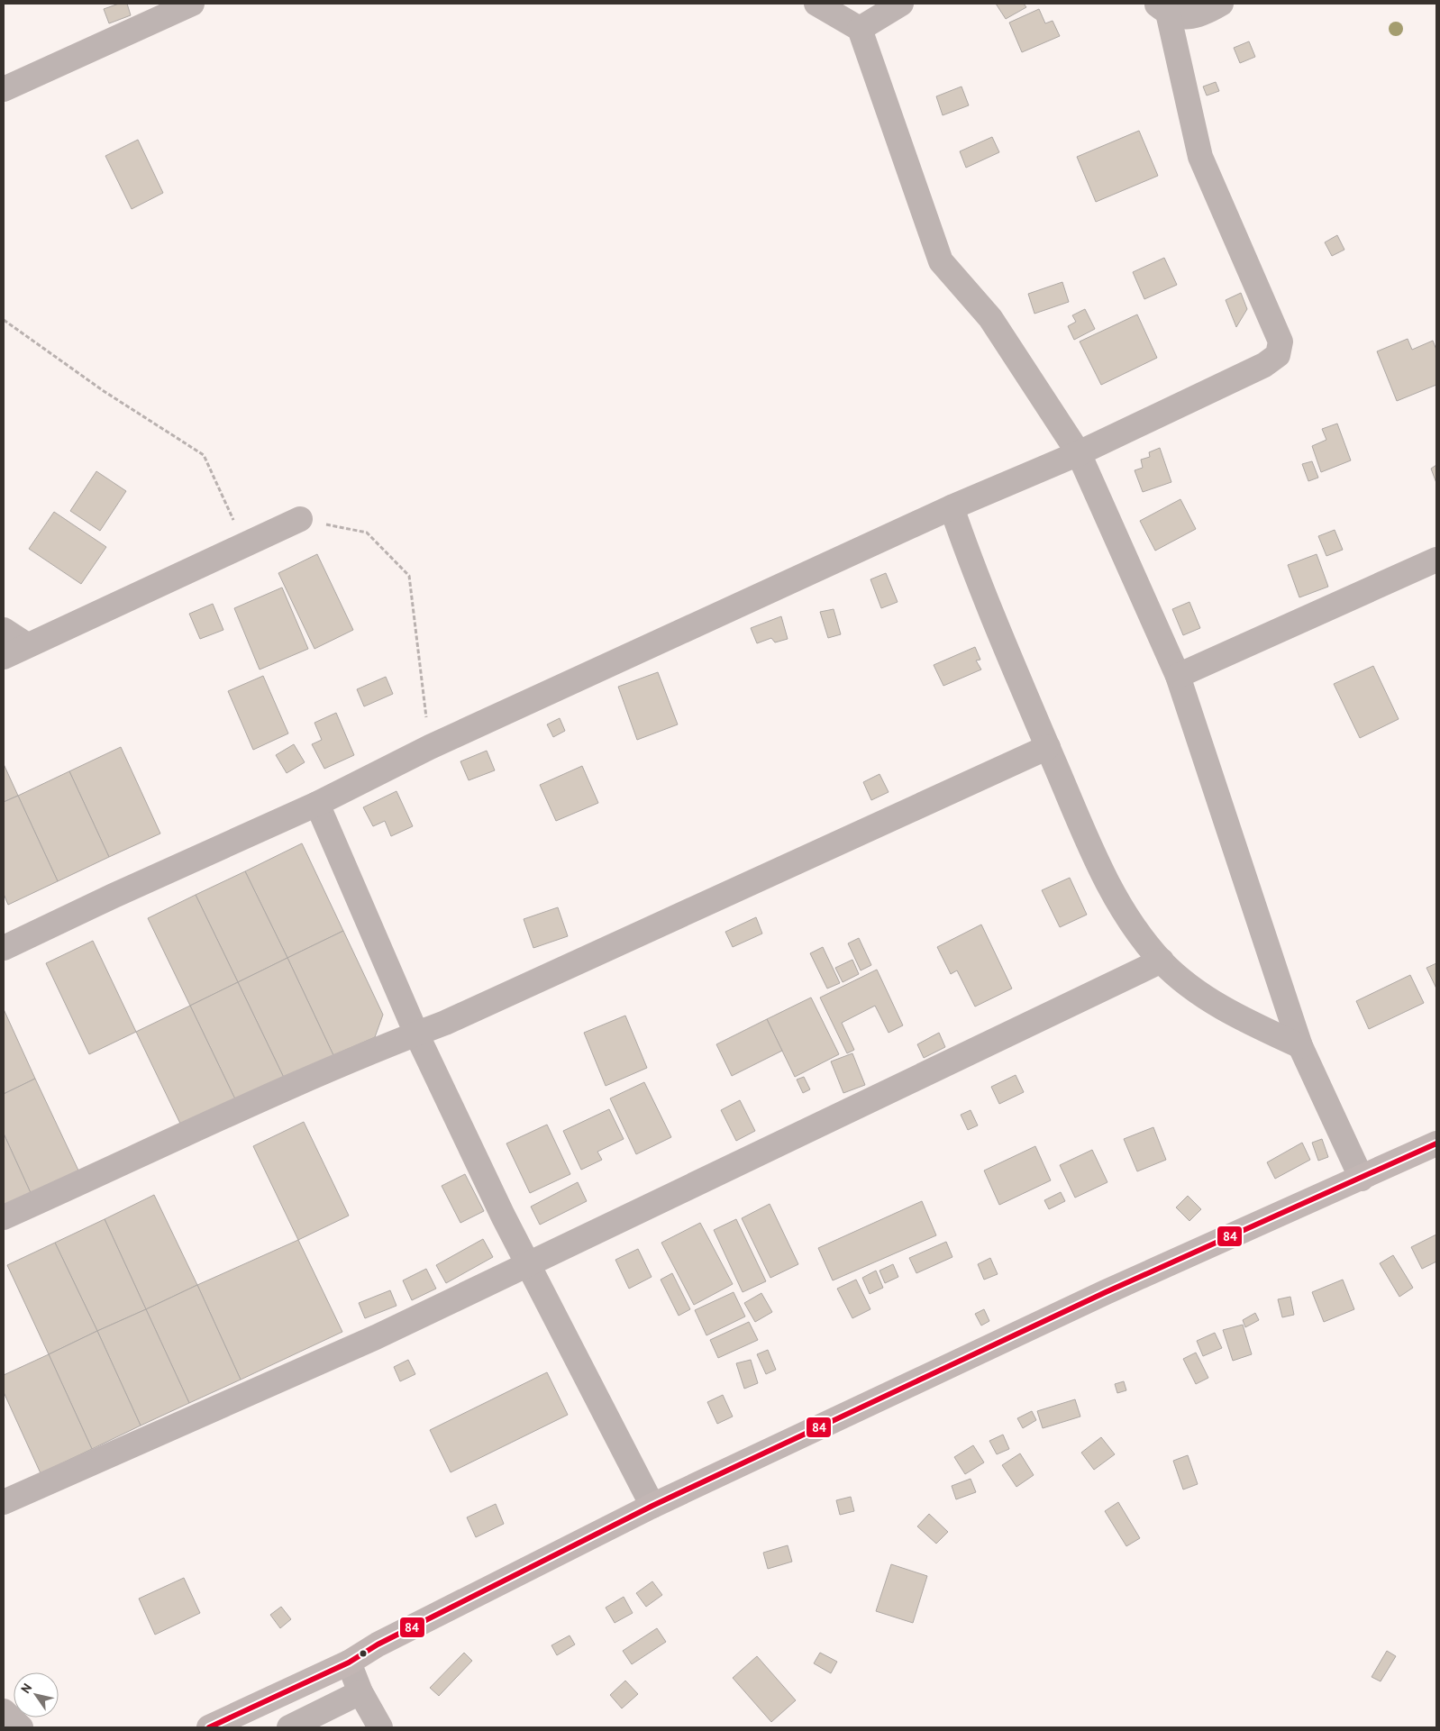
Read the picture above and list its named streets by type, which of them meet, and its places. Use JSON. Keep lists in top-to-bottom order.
{
  "lines": ["transit line 84"],
  "north": "top left"
}
